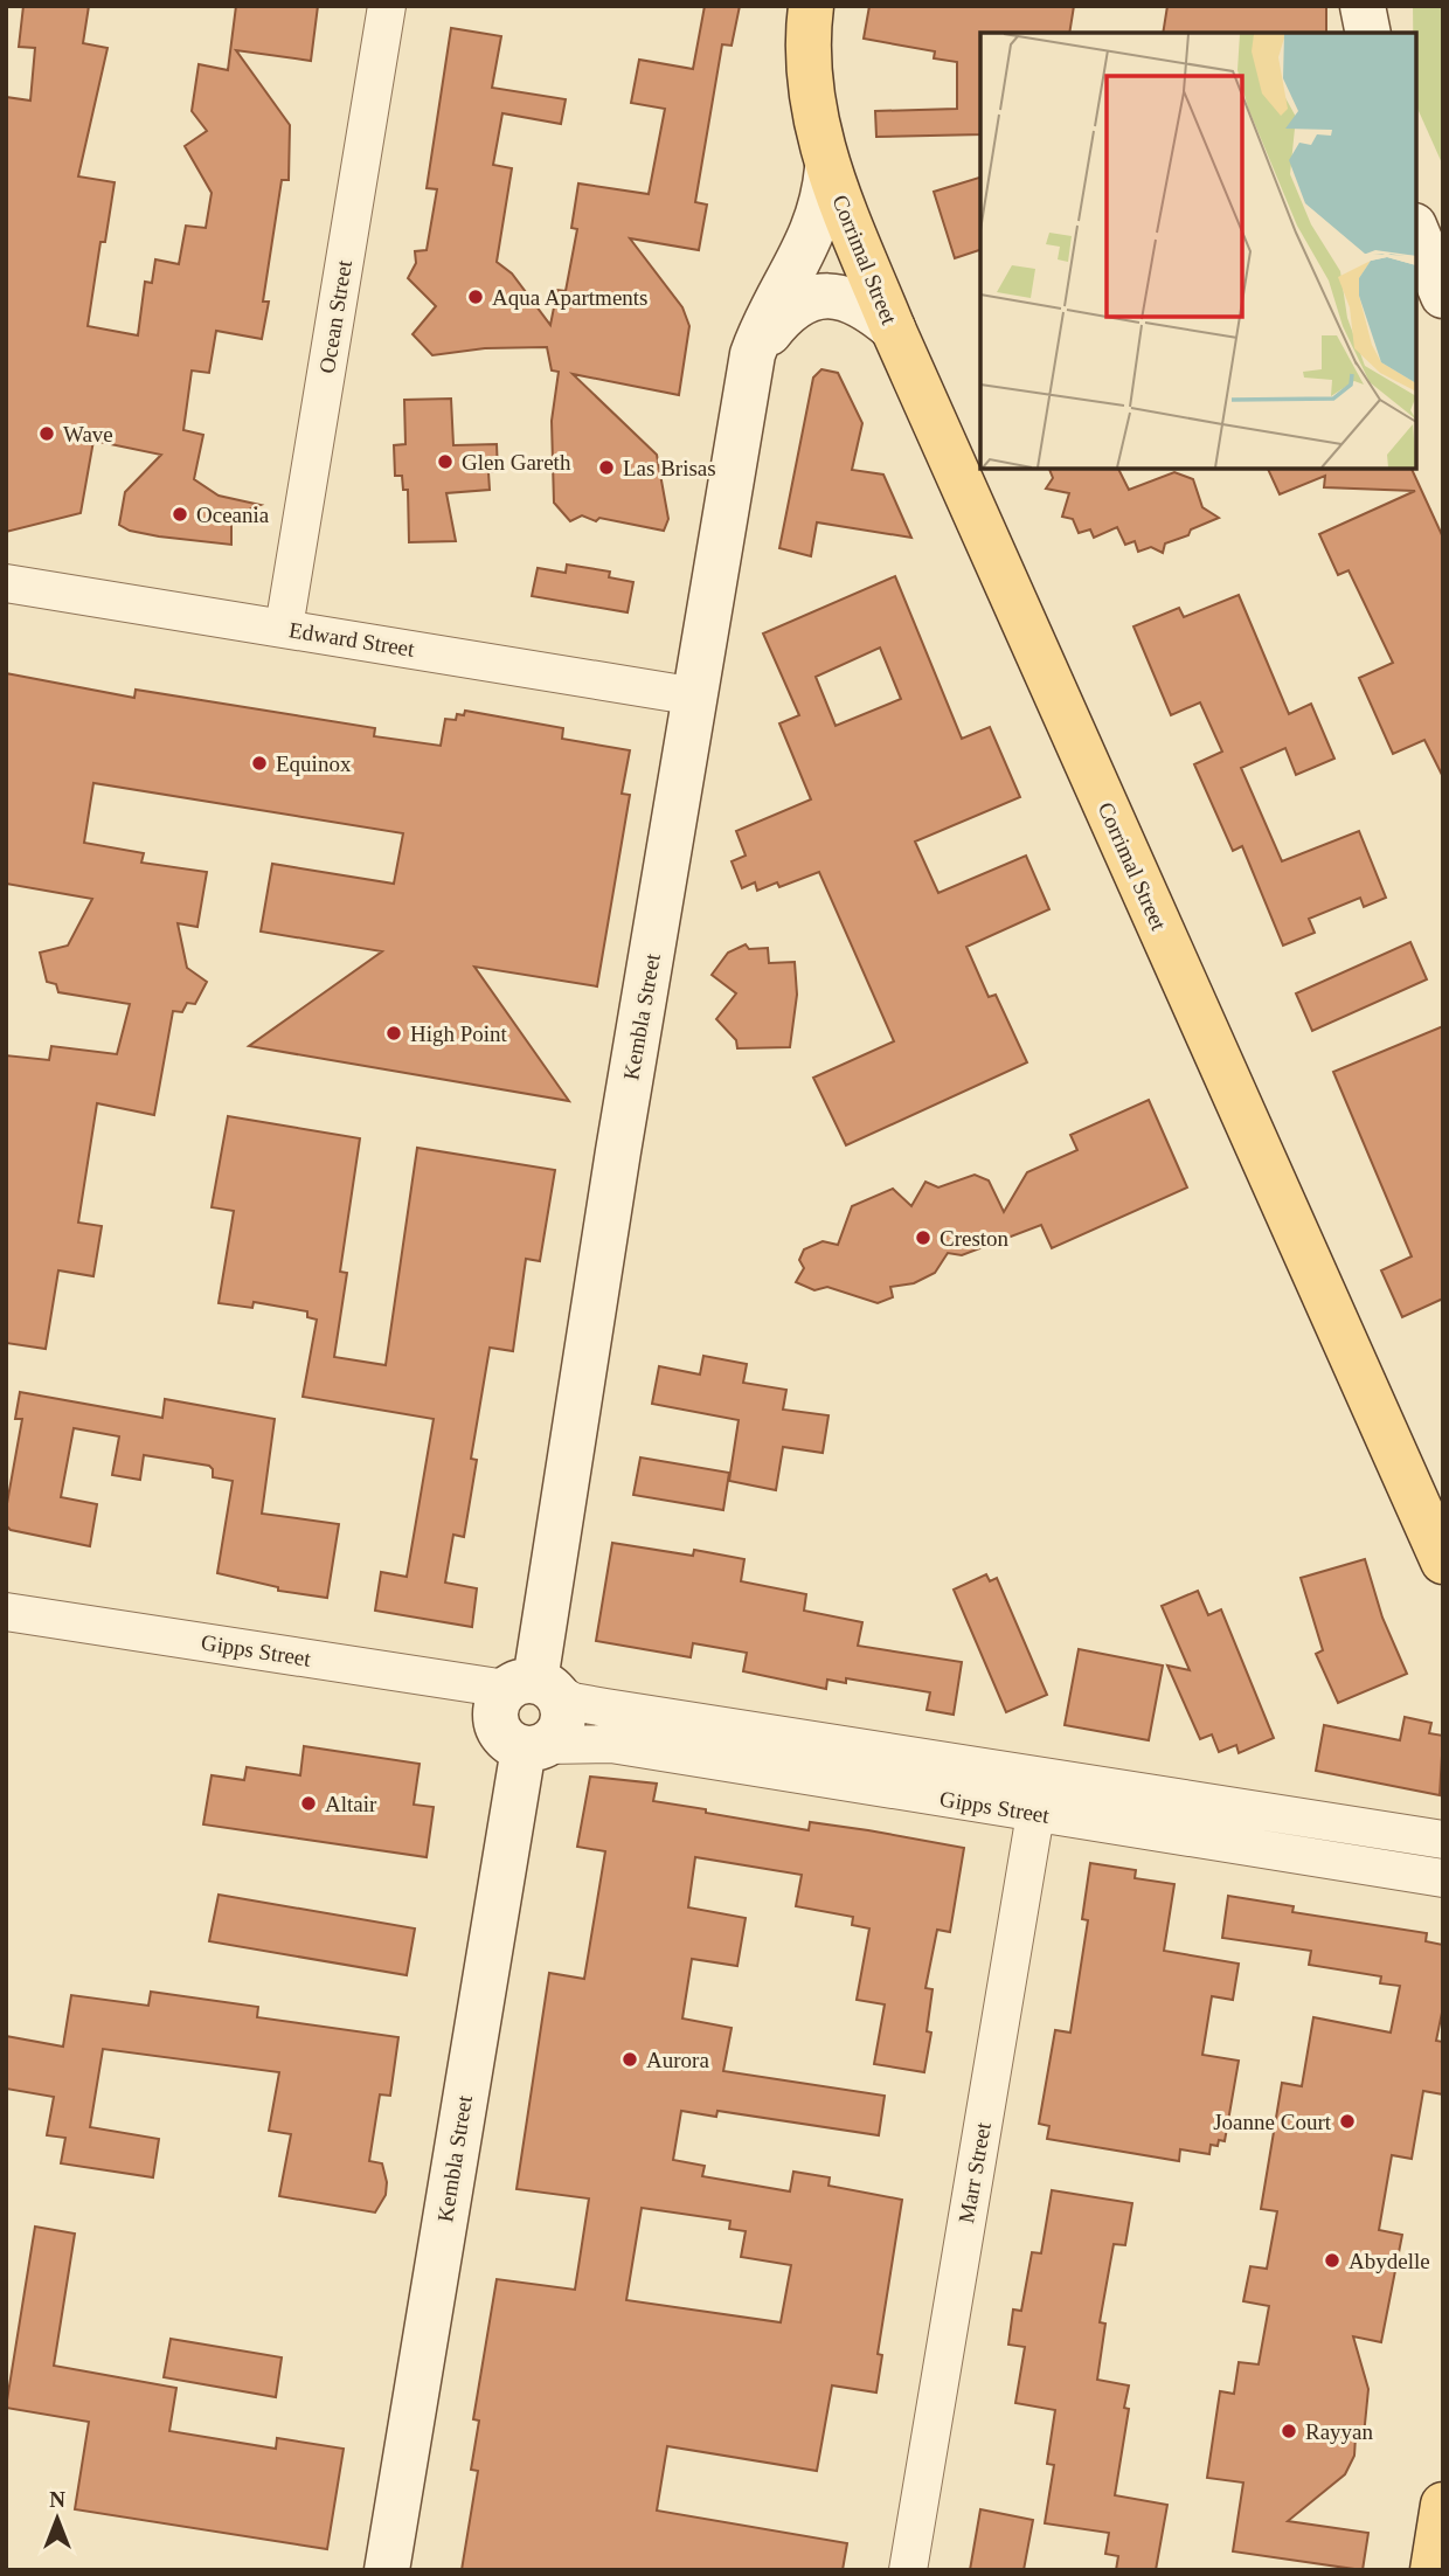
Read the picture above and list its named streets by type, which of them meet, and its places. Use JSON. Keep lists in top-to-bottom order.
{
  "streets": {
    "main road": ["Corrimal Street", "Kembla Street"],
    "street": [
      "Ocean Street",
      "Edward Street",
      "Gipps Street",
      "Marr Street"
    ]
  },
  "crossings": [
    ["Corrimal Street", "Kembla Street"],
    ["Ocean Street", "Edward Street"],
    ["Edward Street", "Kembla Street"],
    ["Kembla Street", "Gipps Street"],
    ["Gipps Street", "Marr Street"]
  ],
  "places": [
    "Aqua Apartments",
    "Wave",
    "Glen Gareth",
    "Las Brisas",
    "Oceania",
    "Equinox",
    "High Point",
    "Creston",
    "Altair",
    "Aurora",
    "Joanne Court",
    "Abydelle",
    "Rayyan"
  ],
  "north": "top"
}
